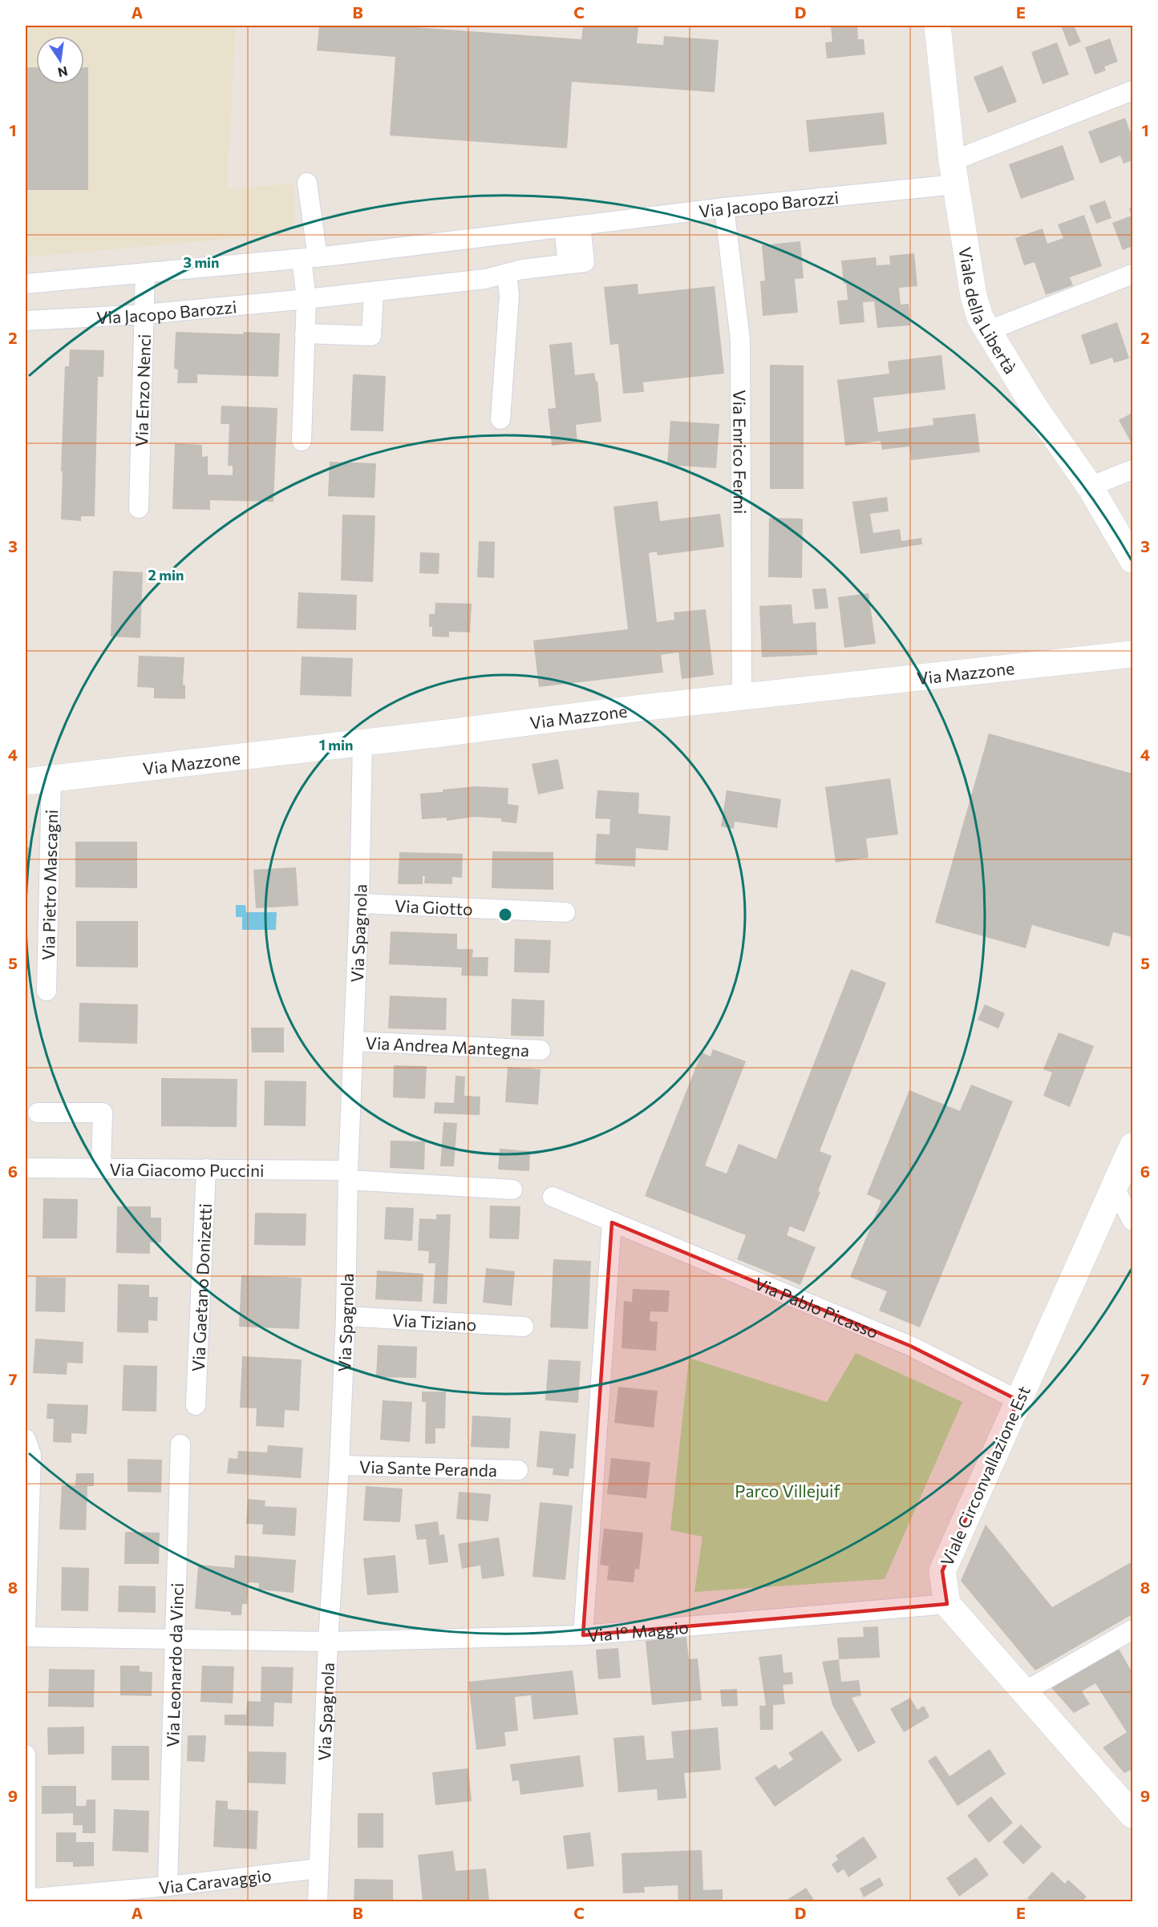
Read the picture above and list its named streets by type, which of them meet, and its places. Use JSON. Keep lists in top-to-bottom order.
{
  "streets": {
    "main road": ["Viale della Libertà", "Via Mazzone", "Viale Circonvallazione Est"],
    "street": [
      "Via Jacopo Barozzi",
      "Via Enzo Nenci",
      "Via Enrico Fermi",
      "Via Pietro Mascagni",
      "Via Giotto",
      "Via Spagnola",
      "Via Andrea Mantegna",
      "Via Giacomo Puccini",
      "Via Gaetano Donizetti",
      "Via Pablo Picasso",
      "Via Tiziano",
      "Via Sante Peranda",
      "Via I° Maggio",
      "Via Leonardo da Vinci",
      "Via Caravaggio"
    ]
  },
  "crossings": [
    ["Via Jacopo Barozzi", "Viale della Libertà"],
    ["Via Jacopo Barozzi", "Via Enzo Nenci"],
    ["Via Jacopo Barozzi", "Via Enrico Fermi"],
    ["Via Enrico Fermi", "Via Mazzone"],
    ["Via Mazzone", "Via Pietro Mascagni"],
    ["Via Mazzone", "Via Spagnola"],
    ["Via Giotto", "Via Spagnola"],
    ["Via Spagnola", "Via Andrea Mantegna"],
    ["Via Spagnola", "Via Giacomo Puccini"],
    ["Via Spagnola", "Via Tiziano"],
    ["Via Spagnola", "Via Sante Peranda"],
    ["Via Spagnola", "Via I° Maggio"],
    ["Via Spagnola", "Via Caravaggio"],
    ["Via Giacomo Puccini", "Via Gaetano Donizetti"],
    ["Via Pablo Picasso", "Viale Circonvallazione Est"],
    ["Viale Circonvallazione Est", "Via I° Maggio"],
    ["Via I° Maggio", "Via Leonardo da Vinci"],
    ["Via Leonardo da Vinci", "Via Caravaggio"]
  ],
  "parks": ["Parco Villejuif"],
  "north": "bottom",
  "grid": {
    "columns": [
      "A",
      "B",
      "C",
      "D",
      "E"
    ],
    "rows": [
      "1",
      "2",
      "3",
      "4",
      "5",
      "6",
      "7",
      "8",
      "9"
    ]
  },
  "rings": ["3 min", "2 min", "1 min"]
}
